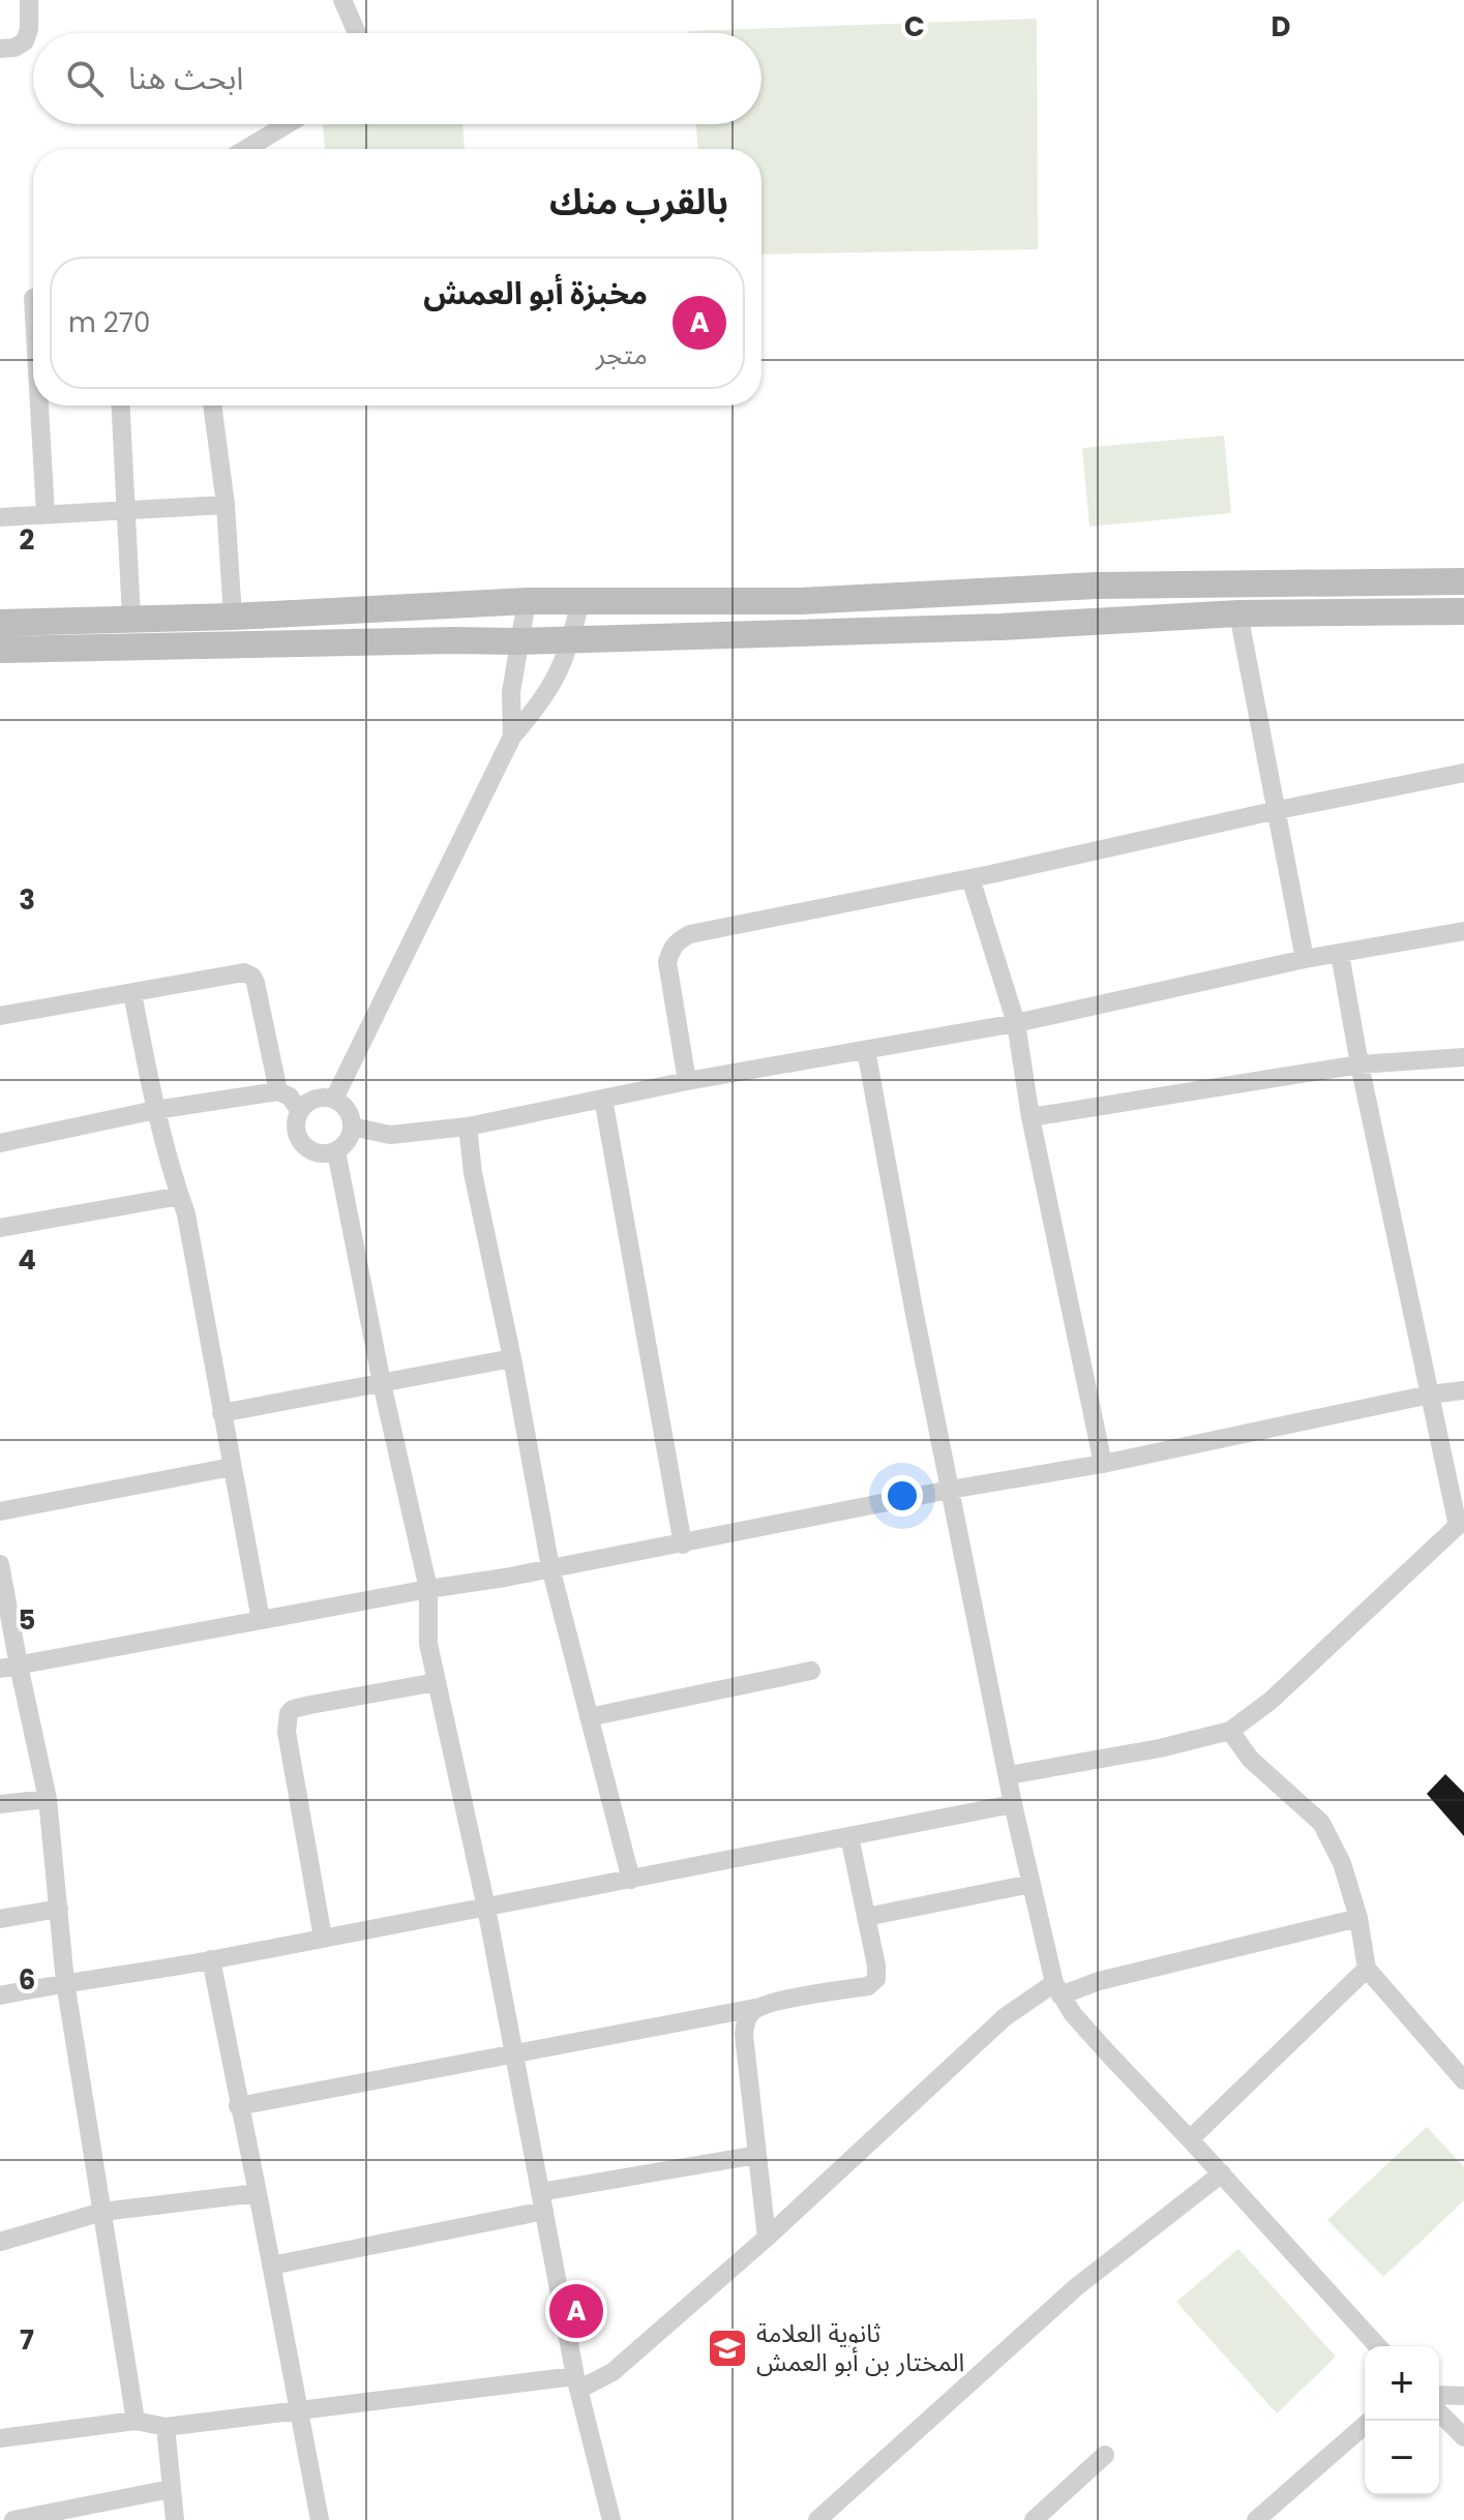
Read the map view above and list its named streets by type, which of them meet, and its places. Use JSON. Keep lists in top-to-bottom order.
{
  "places": {
    "school or university": ["ثانوية العلامة المختار بن أبو العمش"]
  },
  "page": {
    "search": "ابحث هنا",
    "heading": "بالقرب منك",
    "list": [
      {
        "mark": "A",
        "name": "مخبزة أبو العمش",
        "note": "متجر",
        "value": "270 m"
      }
    ],
    "pins": "A",
    "map_buttons": ["+", "−"]
  },
  "grid": {
    "columns": ["C", "D"],
    "rows": [
      "2",
      "3",
      "4",
      "5",
      "6",
      "7"
    ]
  }
}
